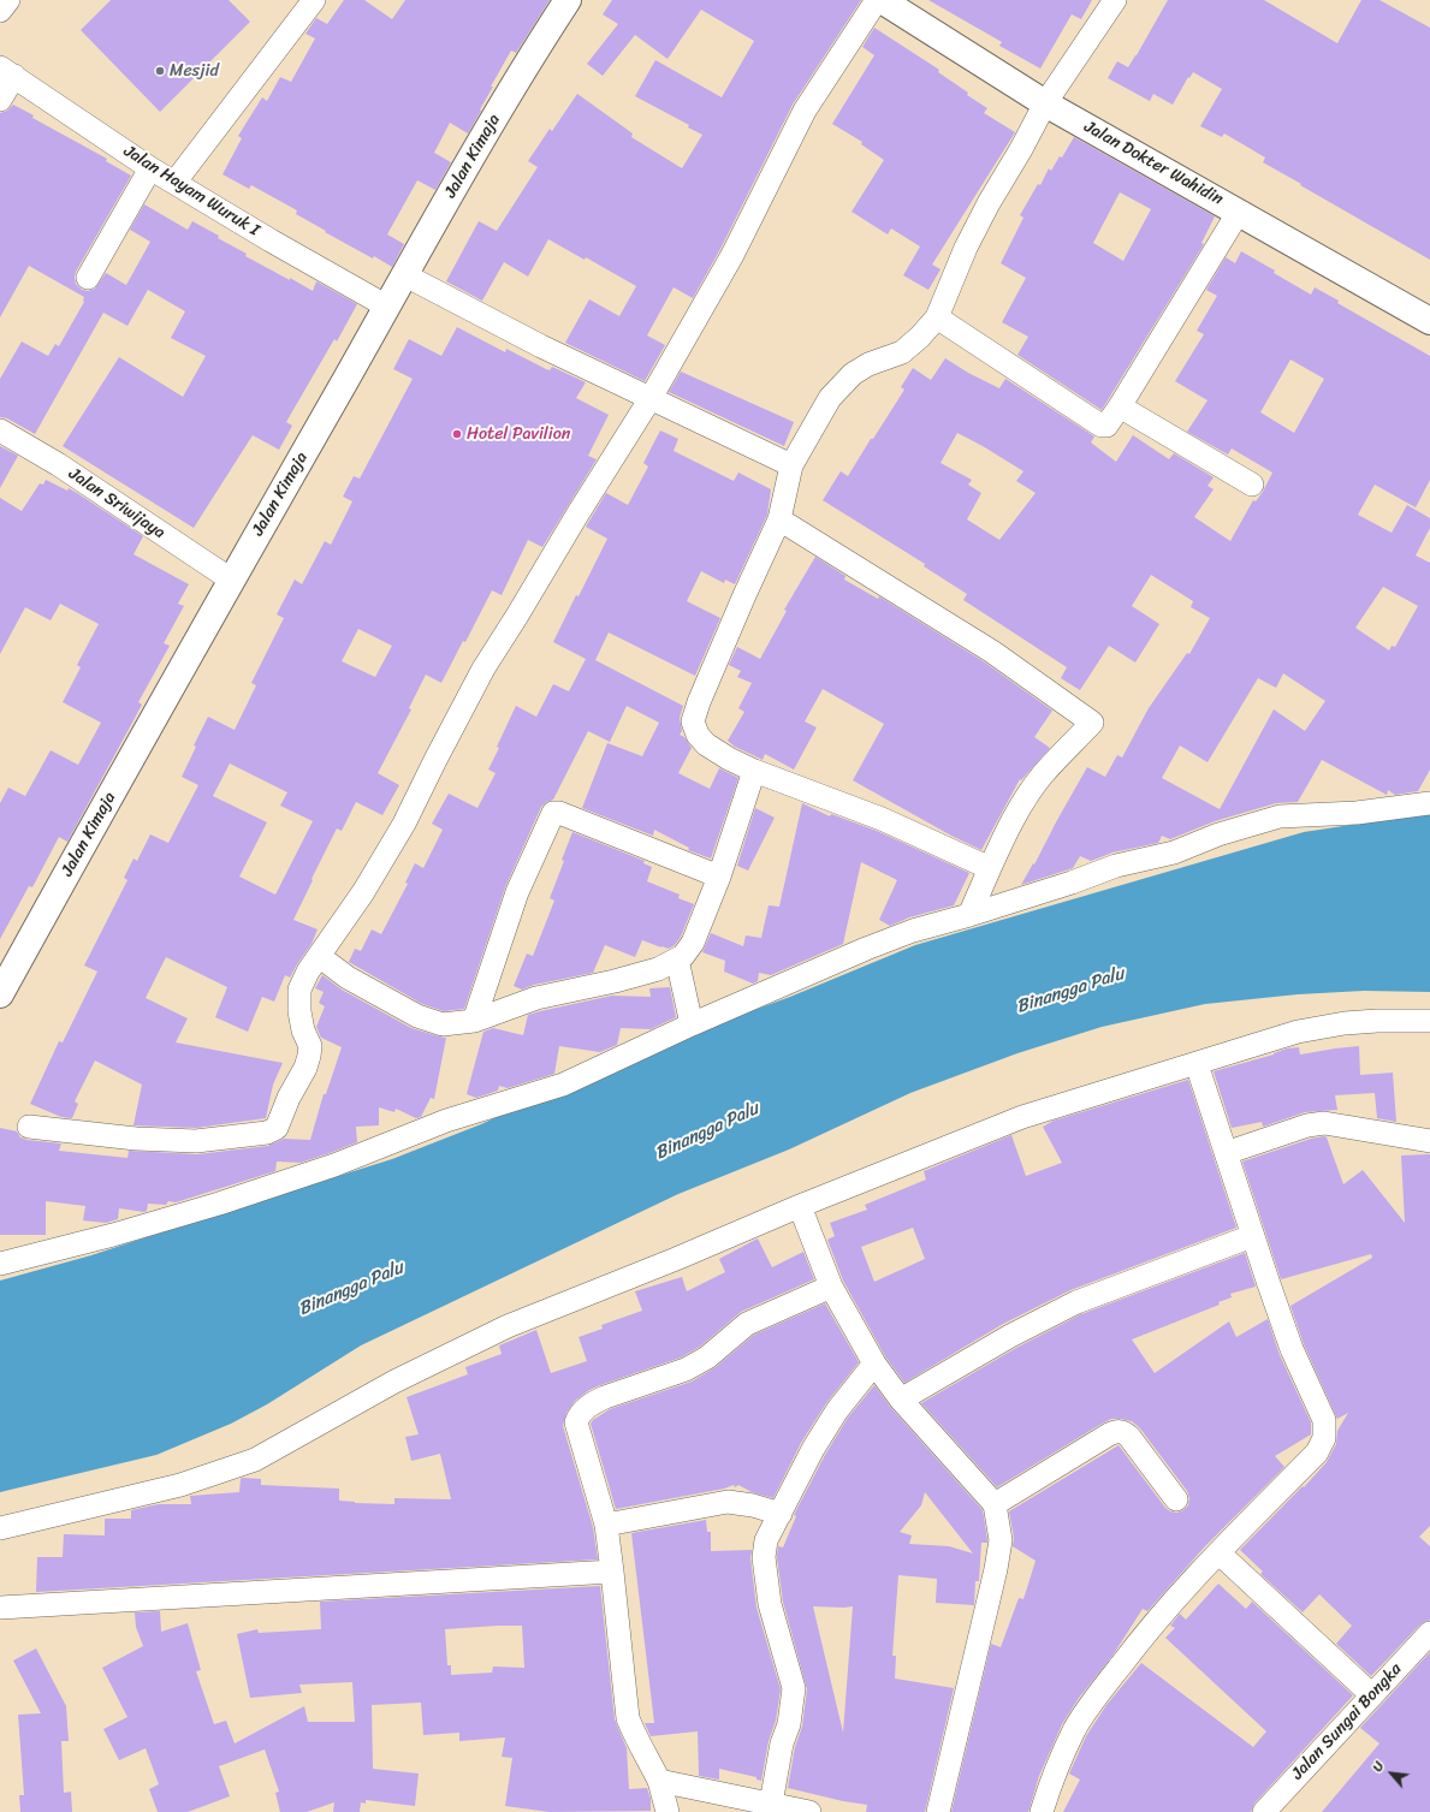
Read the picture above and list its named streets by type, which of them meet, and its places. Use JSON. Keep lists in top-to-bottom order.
{
  "streets": {
    "street": [
      "Jalan Kimaja",
      "Jalan Dokter Wahidin",
      "Jalan Hayam Wuruk I",
      "Jalan Sriwijaya",
      "Jalan Sungai Bongka"
    ]
  },
  "crossings": [
    ["Jalan Kimaja", "Jalan Hayam Wuruk I"],
    ["Jalan Kimaja", "Jalan Sriwijaya"]
  ],
  "water": ["Binangga Palu"],
  "places": ["Mesjid", "Hotel Pavilion"],
  "north": "top left"
}
